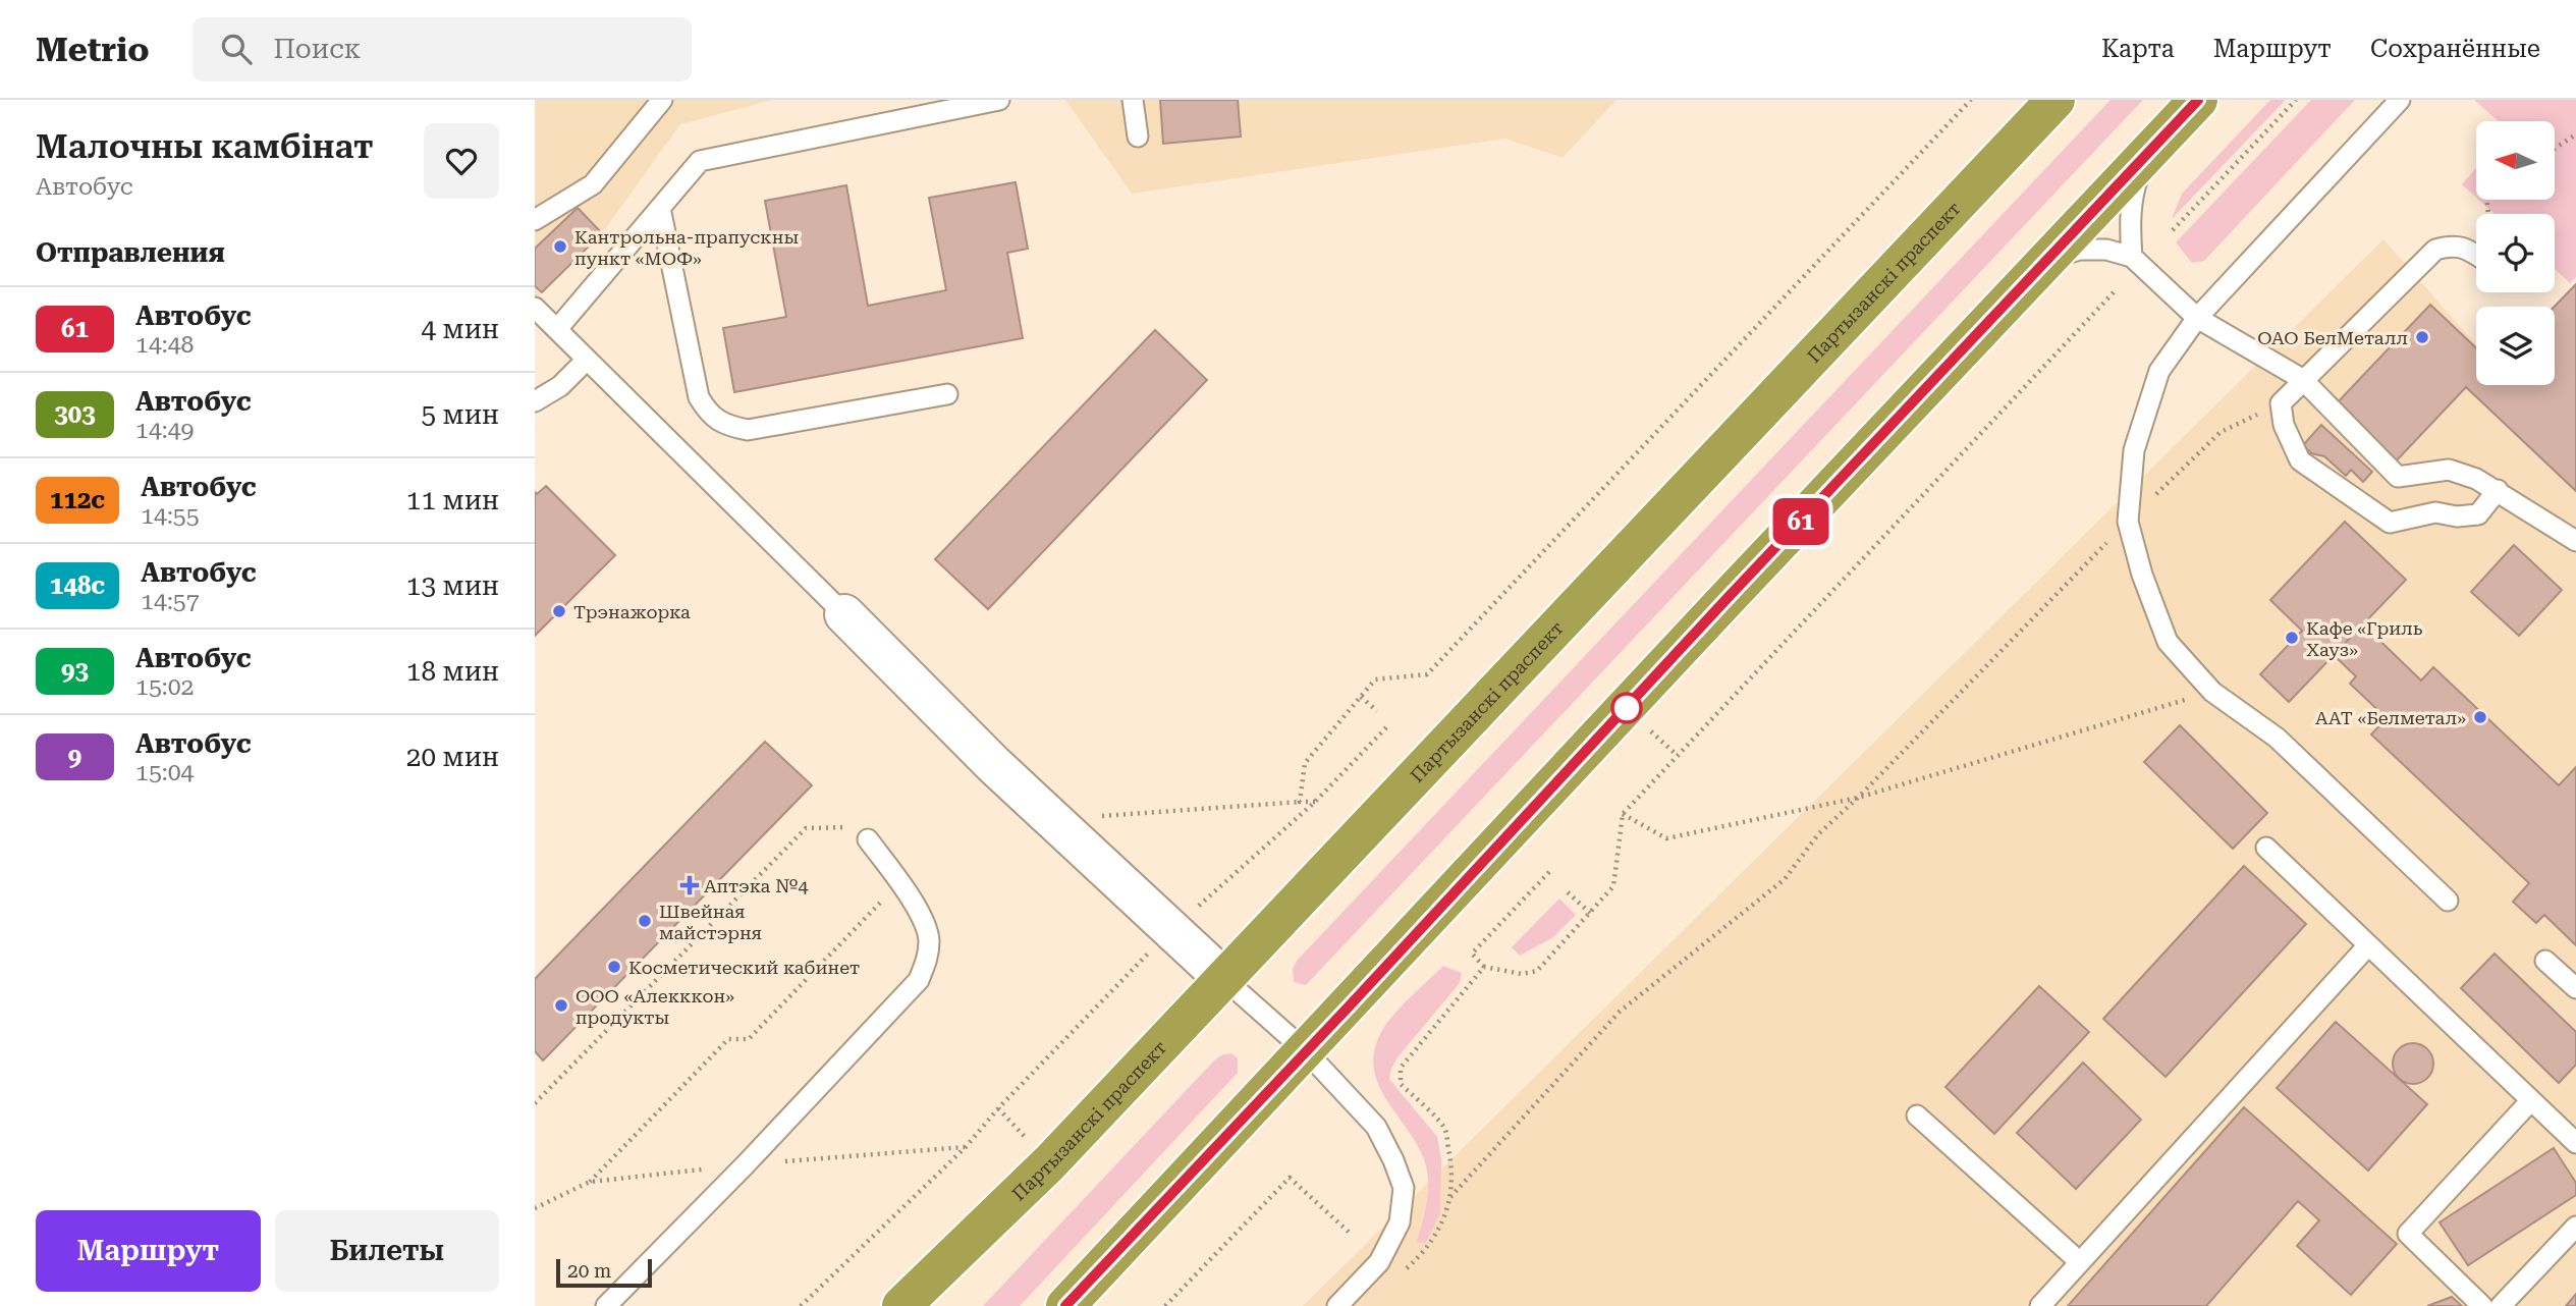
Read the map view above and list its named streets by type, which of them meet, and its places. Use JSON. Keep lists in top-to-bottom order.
{
  "streets": {
    "highway": ["Партызанскі праспект"]
  },
  "places": {
    "other": [
      "Кантрольна-прапускны пункт «МОФ»",
      "ОАО БелМеталл",
      "Трэнажорка",
      "Кафе «Гриль Хауз»",
      "ААТ «Белметал»",
      "Швейная майстэрня",
      "Косметический кабинет",
      "ООО «Алекккон» продукты"
    ],
    "health": ["Аптэка №4"]
  },
  "lines": ["bus line 61"],
  "scale_bar": "20 m",
  "north": "left",
  "page": {
    "header": "Metrio",
    "search": "Поиск",
    "nav": ["Карта", "Маршрут", "Сохранённые"],
    "heading": [
      ["Малочны камбінат", "Автобус"],
      "Отправления"
    ],
    "on_map": "61",
    "list": [
      {
        "mark": "61",
        "name": "Автобус",
        "note": "14:48",
        "value": "4 мин"
      },
      {
        "mark": "303",
        "name": "Автобус",
        "note": "14:49",
        "value": "5 мин"
      },
      {
        "mark": "112с",
        "name": "Автобус",
        "note": "14:55",
        "value": "11 мин"
      },
      {
        "mark": "148с",
        "name": "Автобус",
        "note": "14:57",
        "value": "13 мин"
      },
      {
        "mark": "93",
        "name": "Автобус",
        "note": "15:02",
        "value": "18 мин"
      },
      {
        "mark": "9",
        "name": "Автобус",
        "note": "15:04",
        "value": "20 мин"
      }
    ],
    "buttons": ["Маршрут", "Билеты"],
    "scale": "20 m"
  }
}
